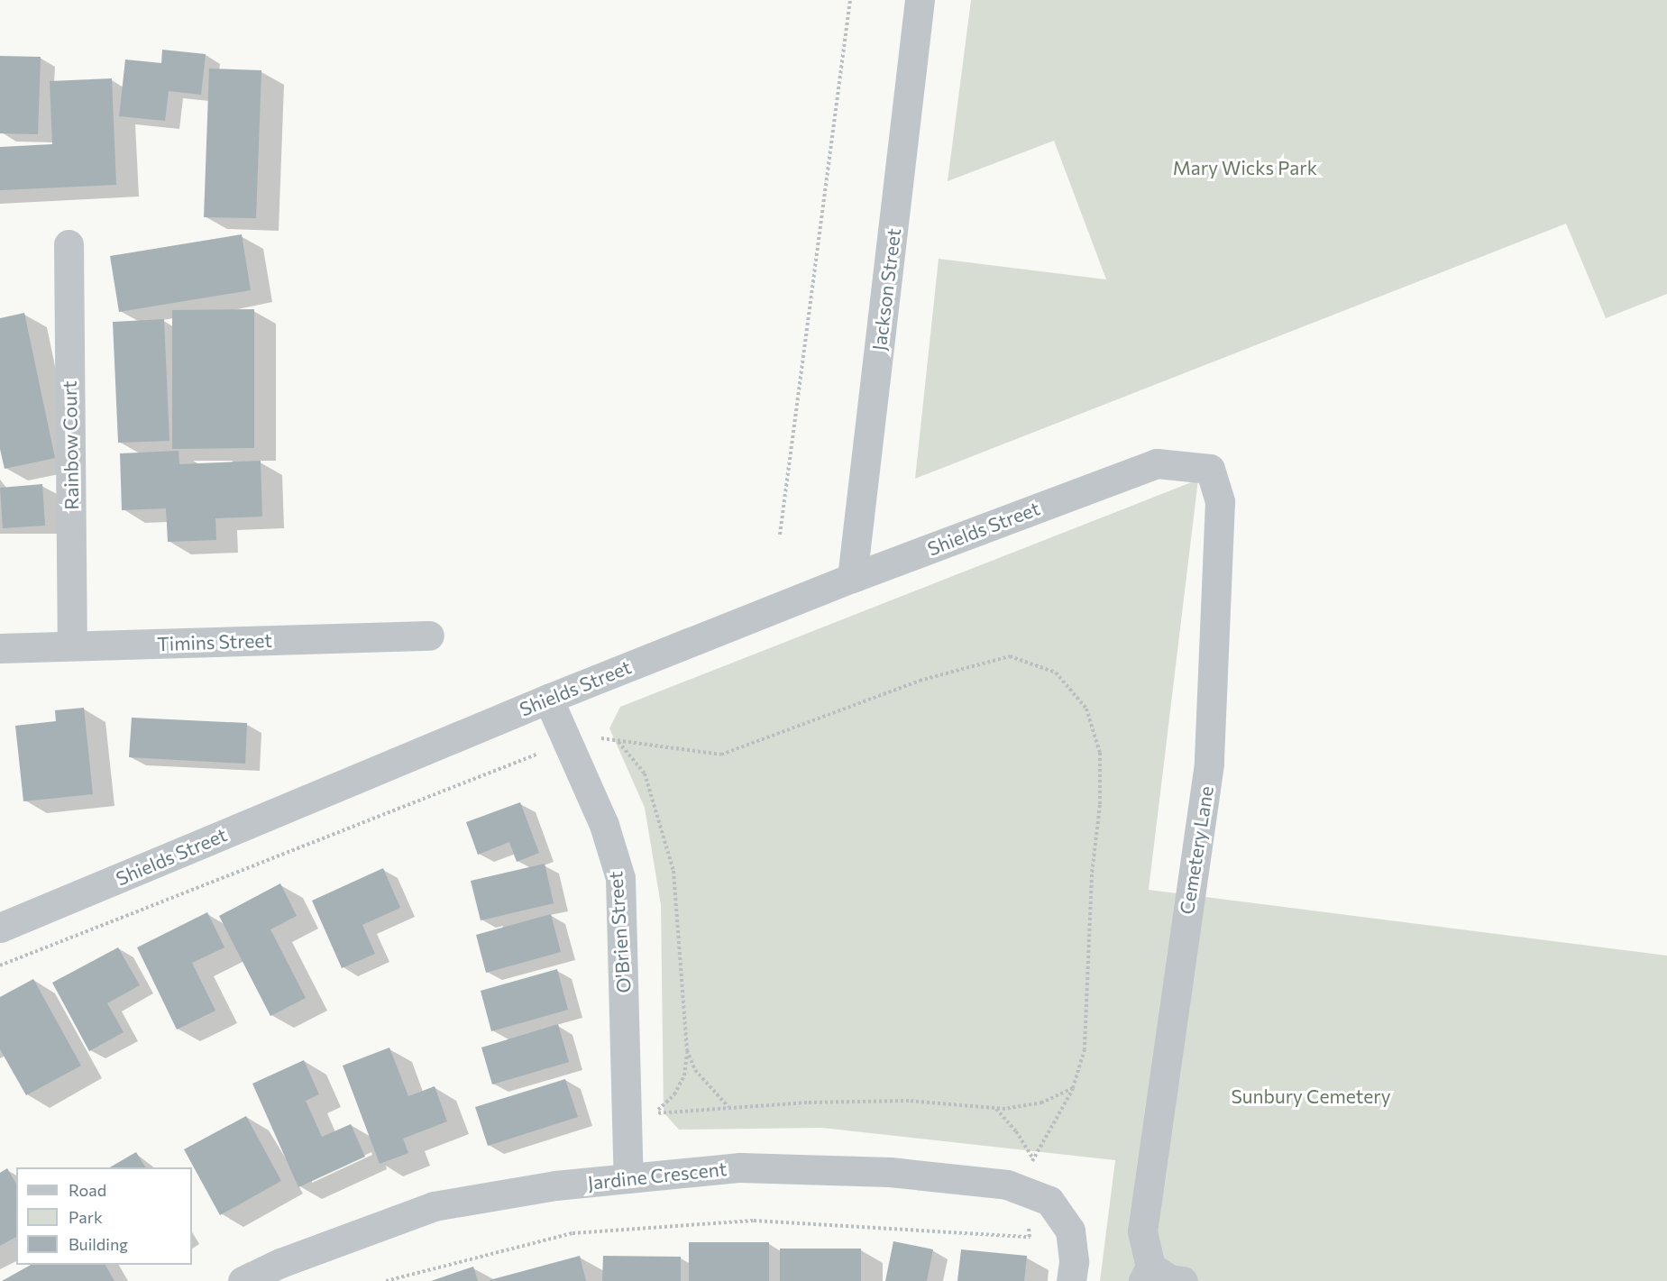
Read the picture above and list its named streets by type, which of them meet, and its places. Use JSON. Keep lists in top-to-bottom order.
{
  "streets": {
    "street": [
      "Jackson Street",
      "Rainbow Court",
      "Shields Street",
      "Timins Street",
      "Cemetery Lane",
      "O'Brien Street",
      "Jardine Crescent"
    ]
  },
  "crossings": [
    ["Jackson Street", "Shields Street"],
    ["Rainbow Court", "Timins Street"],
    ["Shields Street", "Cemetery Lane"],
    ["Shields Street", "O'Brien Street"],
    ["O'Brien Street", "Jardine Crescent"]
  ],
  "parks": ["Mary Wicks Park", "Sunbury Cemetery"],
  "legend": ["Road", "Park", "Building"]
}
